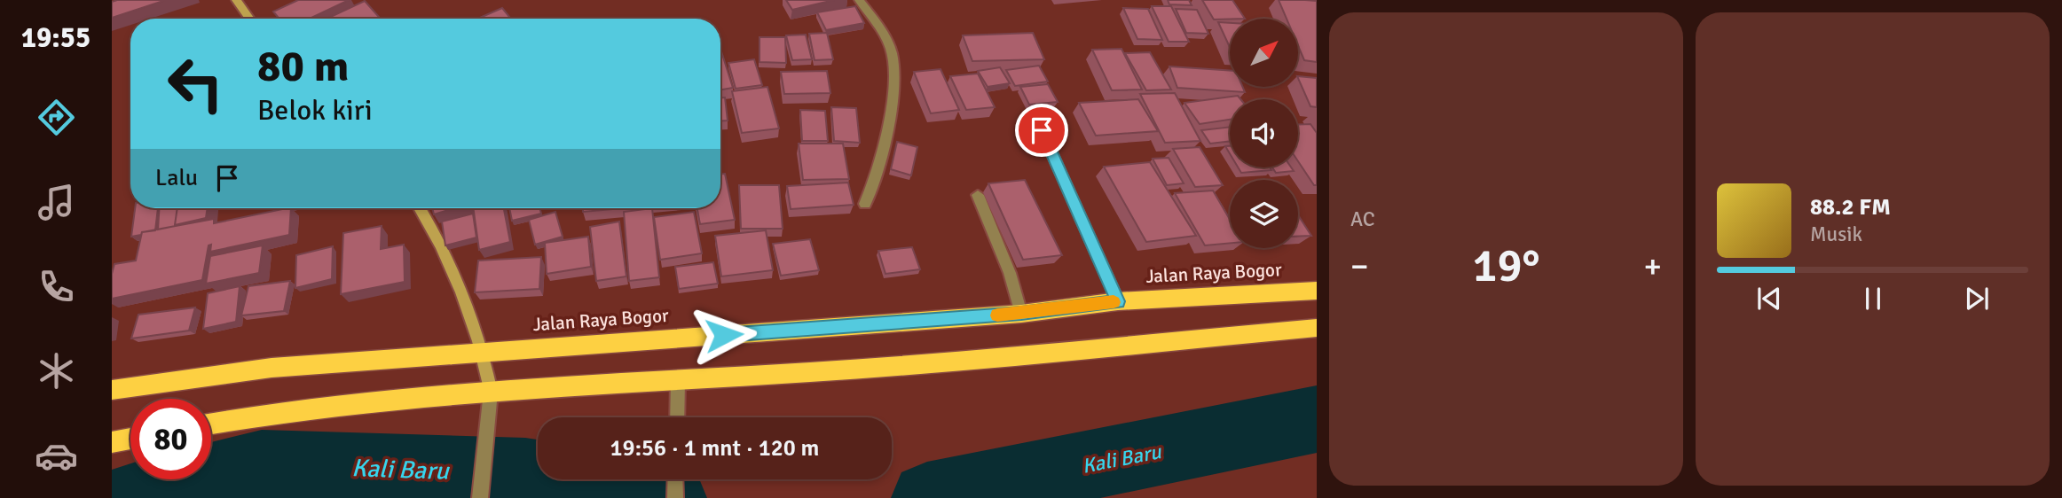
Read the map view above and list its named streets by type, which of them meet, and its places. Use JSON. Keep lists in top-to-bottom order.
{
  "streets": {
    "highway": ["Jalan Raya Bogor"]
  },
  "water": ["Kali Baru"],
  "north": "top right",
  "page": {
    "tabs": "19:55",
    "tile": "AC",
    "turn": ["80 m", "Belok kiri"],
    "then": "Lalu",
    "song": ["88.2 FM", "Musik"],
    "heat": ["−", "19°", "+"],
    "limit": "80",
    "trip": "19:56 · 1 mnt · 120 m"
  }
}
